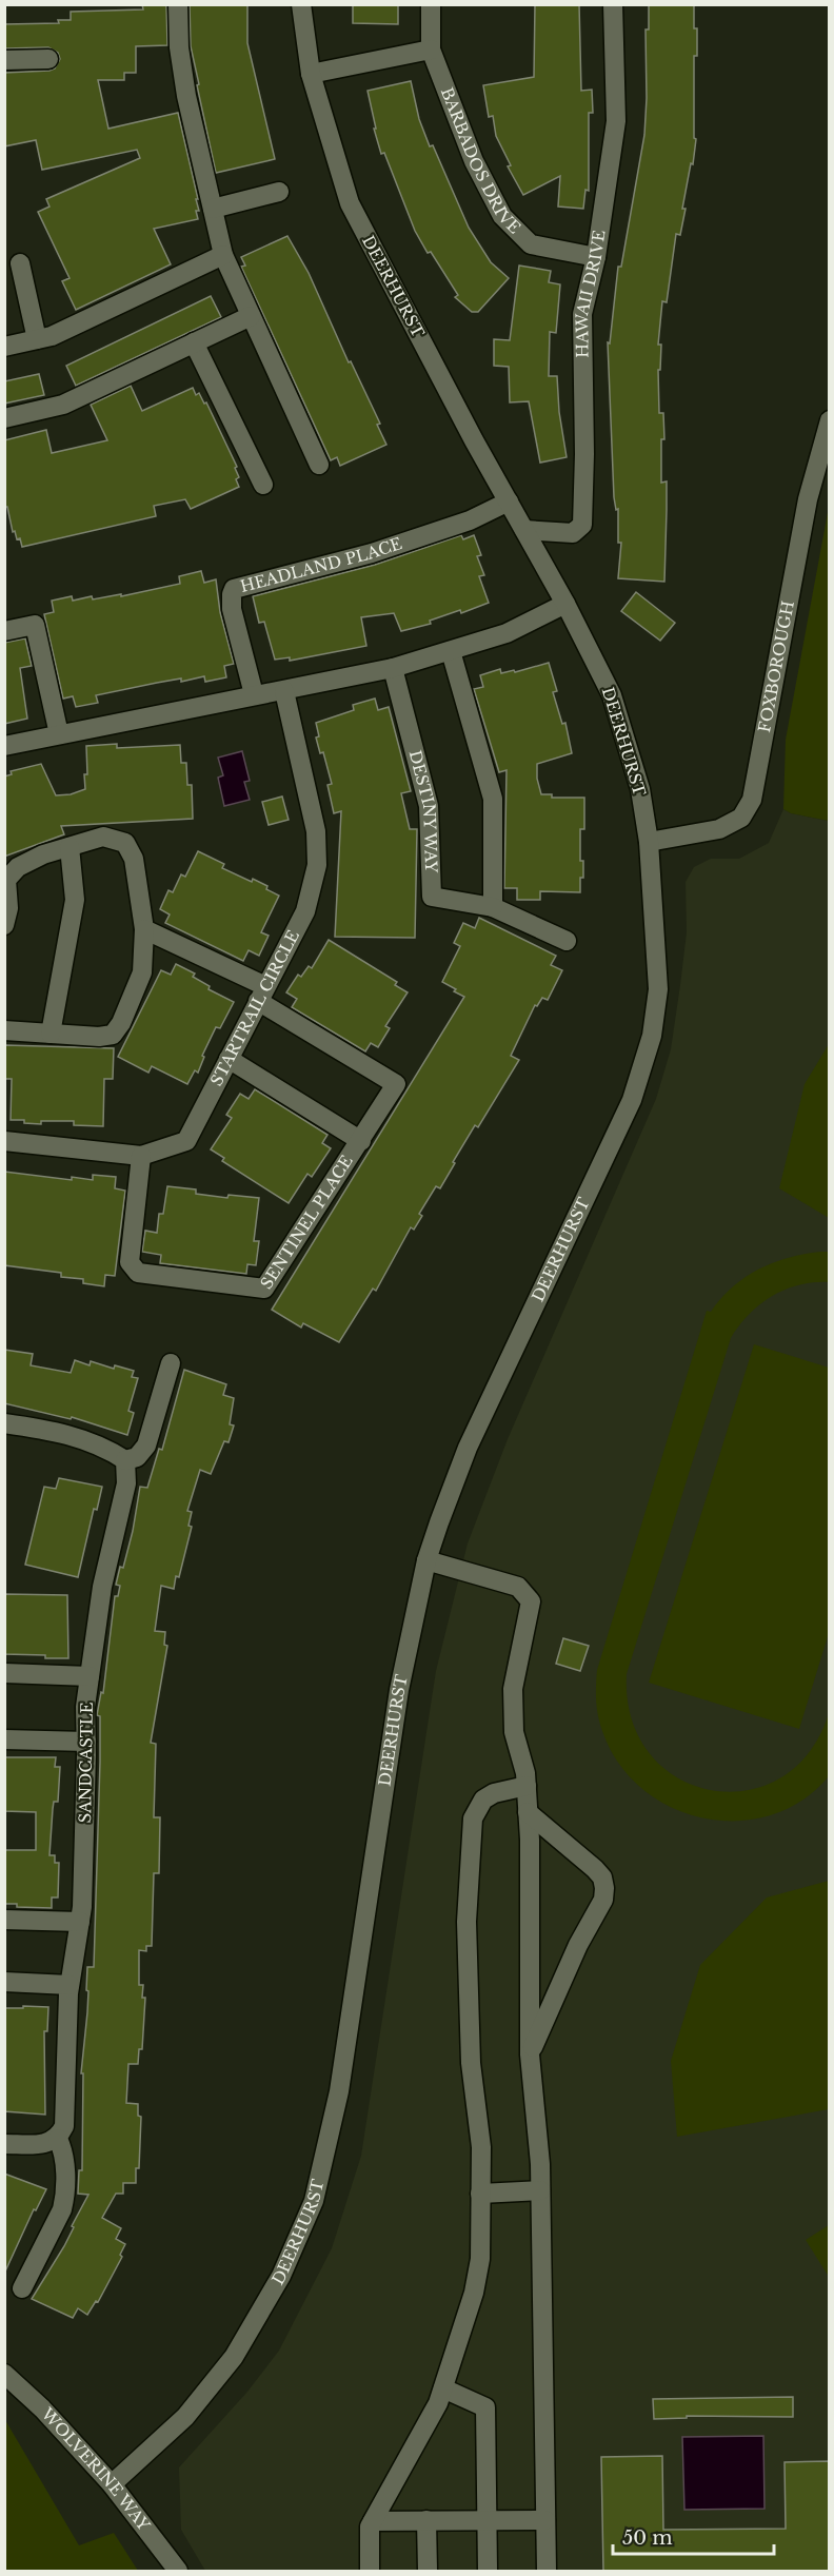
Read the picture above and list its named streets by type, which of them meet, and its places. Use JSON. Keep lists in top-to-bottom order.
{
  "streets": {
    "street": [
      "BARBADOS DRIVE",
      "DEERHURST",
      "HAWAII DRIVE",
      "HEADLAND PLACE",
      "FOXBOROUGH",
      "DESTINY WAY",
      "STARTRAIL CIRCLE",
      "SENTINEL PLACE",
      "SANDCASTLE",
      "WOLVERINE WAY"
    ]
  },
  "crossings": [
    ["BARBADOS DRIVE", "HAWAII DRIVE"],
    ["DEERHURST", "HAWAII DRIVE"],
    ["DEERHURST", "HEADLAND PLACE"],
    ["DEERHURST", "FOXBOROUGH"],
    ["DEERHURST", "WOLVERINE WAY"],
    ["STARTRAIL CIRCLE", "SENTINEL PLACE"]
  ],
  "scale_bar": "50 m"
}
